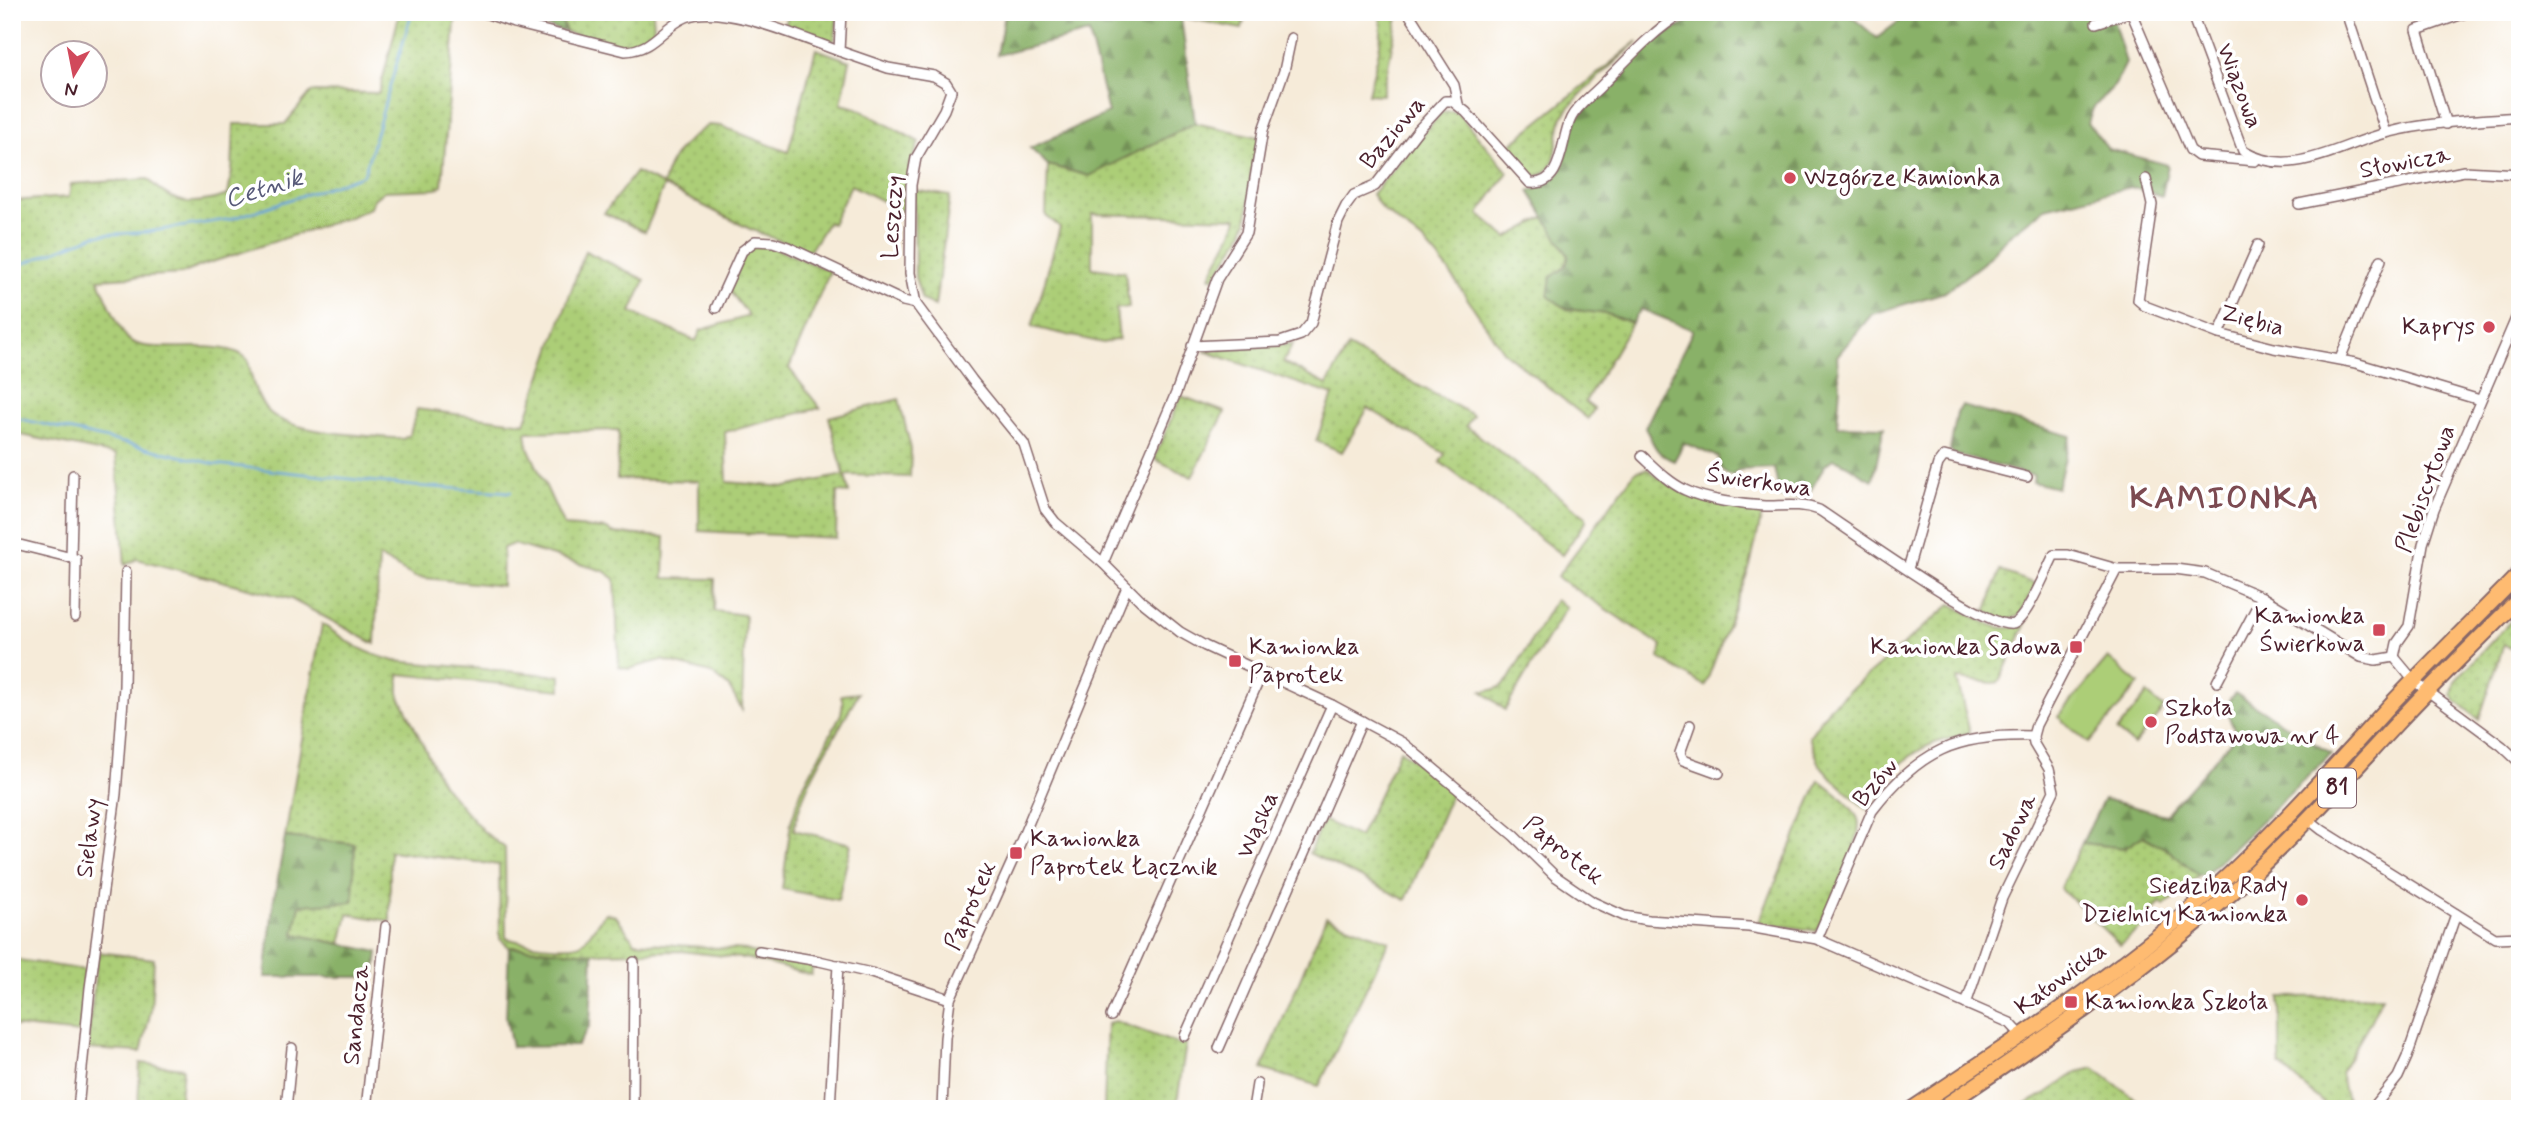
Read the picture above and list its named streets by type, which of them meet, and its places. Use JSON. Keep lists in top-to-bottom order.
{
  "streets": {
    "main road": ["81", "Katowicka"],
    "street": [
      "Wiązowa",
      "Baziowa",
      "Słowicza",
      "Leszczy",
      "Ziębia",
      "Świerkowa",
      "Plebiscytowa",
      "Bzów",
      "Wąska",
      "Sadowa",
      "Sielawy",
      "Paprotek",
      "Sandacza"
    ]
  },
  "crossings": [
    ["Leszczy", "Paprotek"],
    ["Ziębia", "Plebiscytowa"],
    ["Świerkowa", "Plebiscytowa"],
    ["Bzów", "Sadowa"],
    ["Bzów", "Paprotek"],
    ["Wąska", "Paprotek"],
    ["Sadowa", "Paprotek"],
    ["Paprotek", "Katowicka"]
  ],
  "districts": ["KAMIONKA"],
  "water": ["Cetnik"],
  "places": {
    "other": [
      "Wzgórze Kamionka",
      "Kaprys",
      "Szkoła Podstawowa nr 4",
      "Siedziba Rady Dzielnicy Kamionka"
    ],
    "transit": [
      "Kamionka Świerkowa",
      "Kamionka Sadowa",
      "Kamionka Paprotek",
      "Kamionka Paprotek Łącznik",
      "Kamionka Szkoła"
    ]
  },
  "north": "bottom"
}
